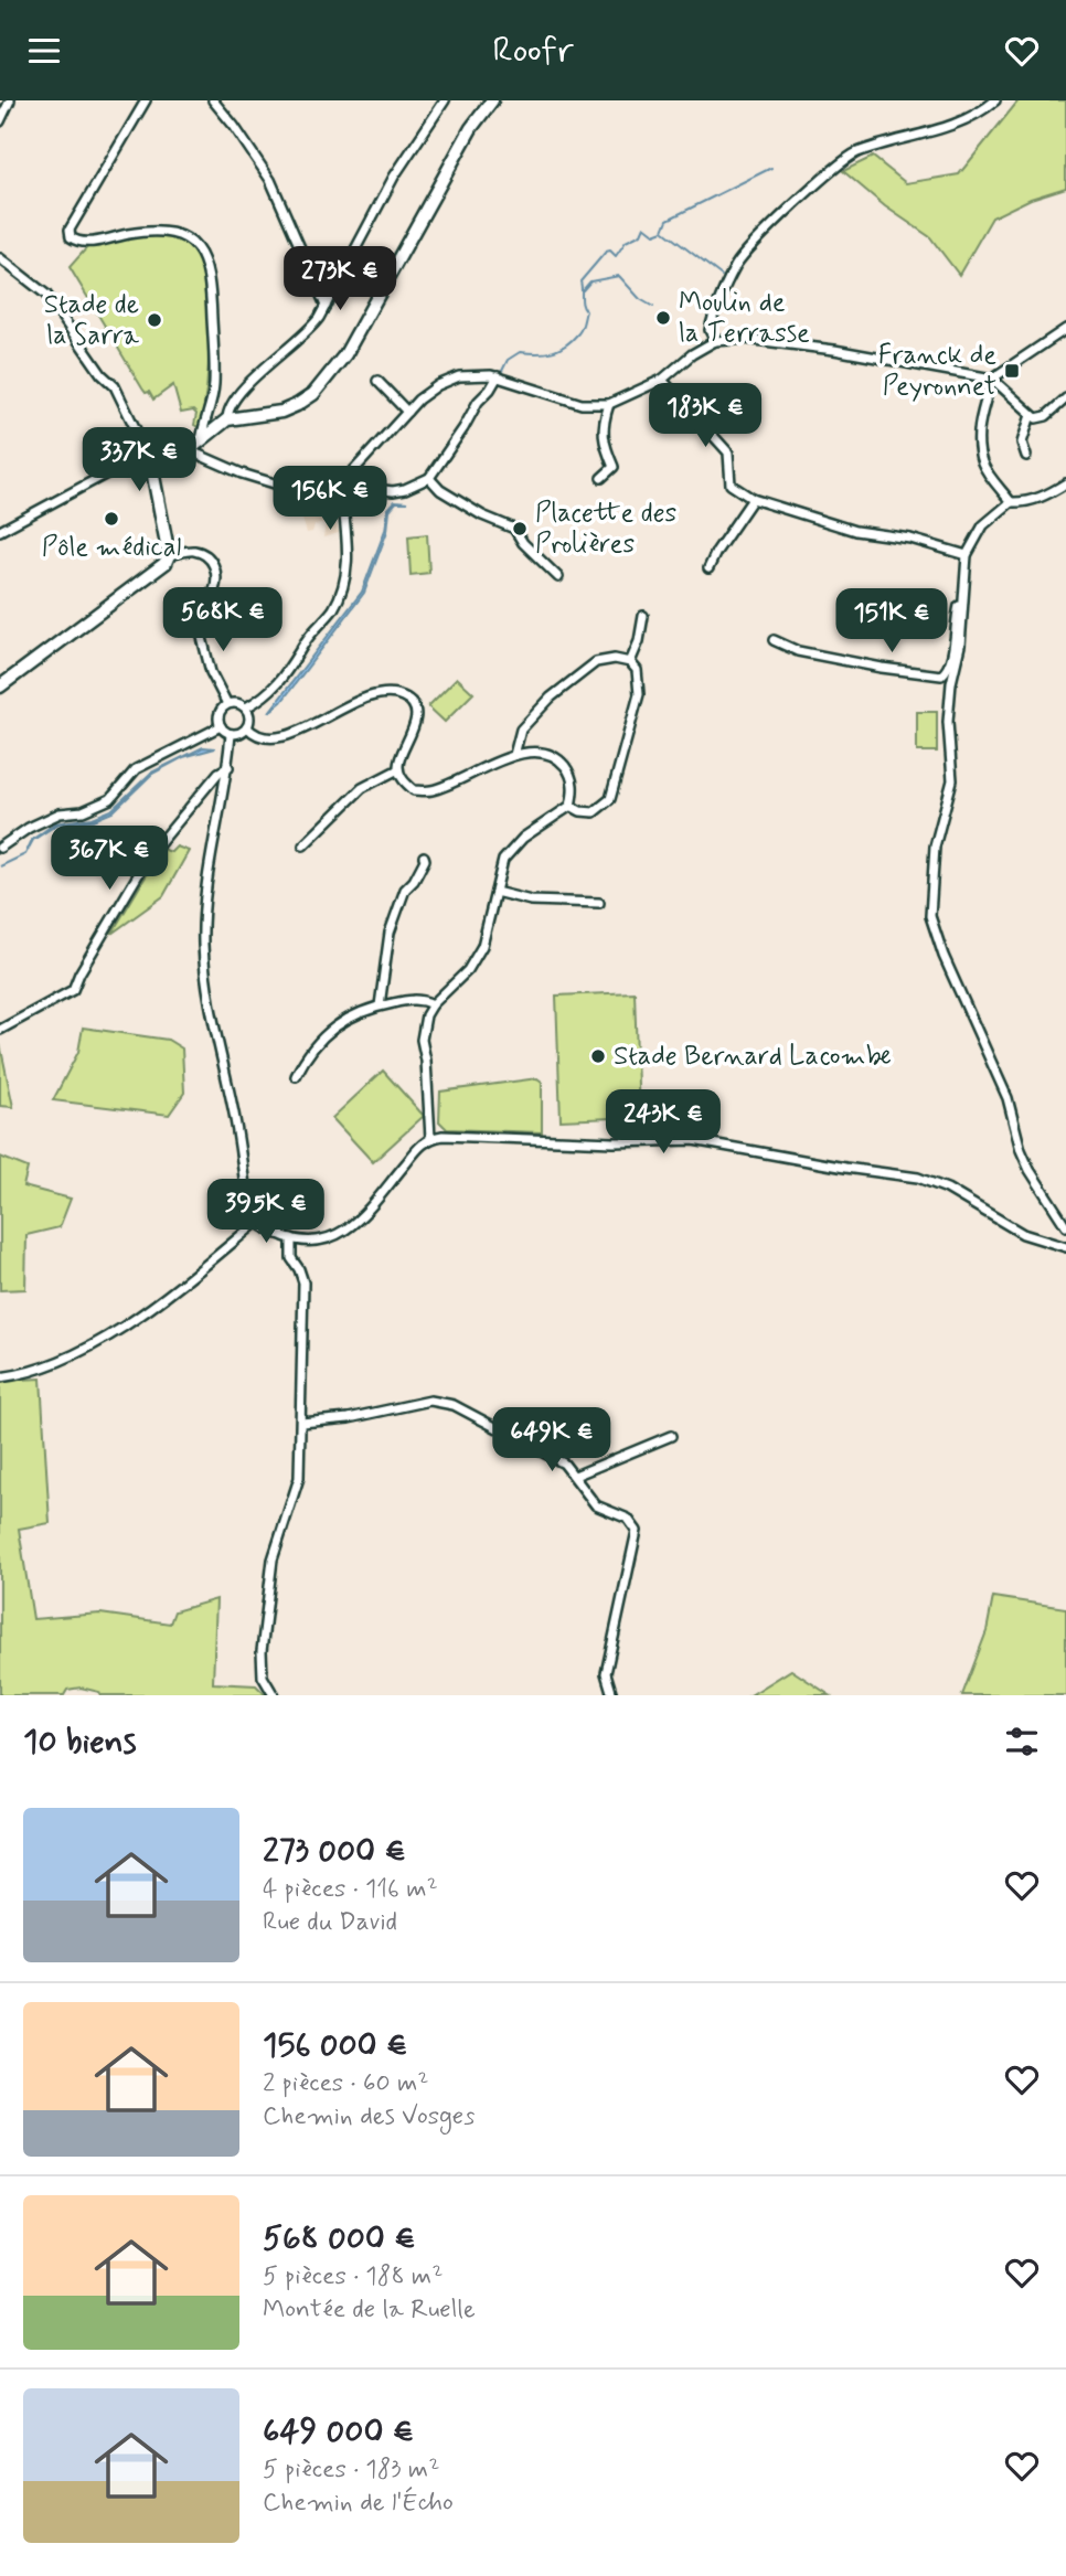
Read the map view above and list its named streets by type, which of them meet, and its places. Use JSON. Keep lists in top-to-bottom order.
{
  "places": {
    "other": [
      "Moulin de la Terrasse",
      "Stade de la Sarra",
      "Pôle médical",
      "Placette des Prolières",
      "Stade Bernard Lacombe"
    ],
    "transit": ["Franck de Peyronnet"]
  },
  "page": {
    "header": "Roofr",
    "price": [
      "273K €",
      "183K €",
      "337K €",
      "156K €",
      "568K €",
      "151K €",
      "367K €",
      "243K €",
      "395K €",
      "649K €"
    ],
    "heading": "10 biens",
    "list": [
      {
        "name": "273 000 €",
        "note": "4 pièces · 116 m² · Rue du David"
      },
      {
        "name": "156 000 €",
        "note": "2 pièces · 60 m² · Chemin des Vosges"
      },
      {
        "name": "568 000 €",
        "note": "5 pièces · 188 m² · Montée de la Ruelle"
      },
      {
        "name": "649 000 €",
        "note": "5 pièces · 183 m² · Chemin de l'Écho"
      }
    ]
  }
}
